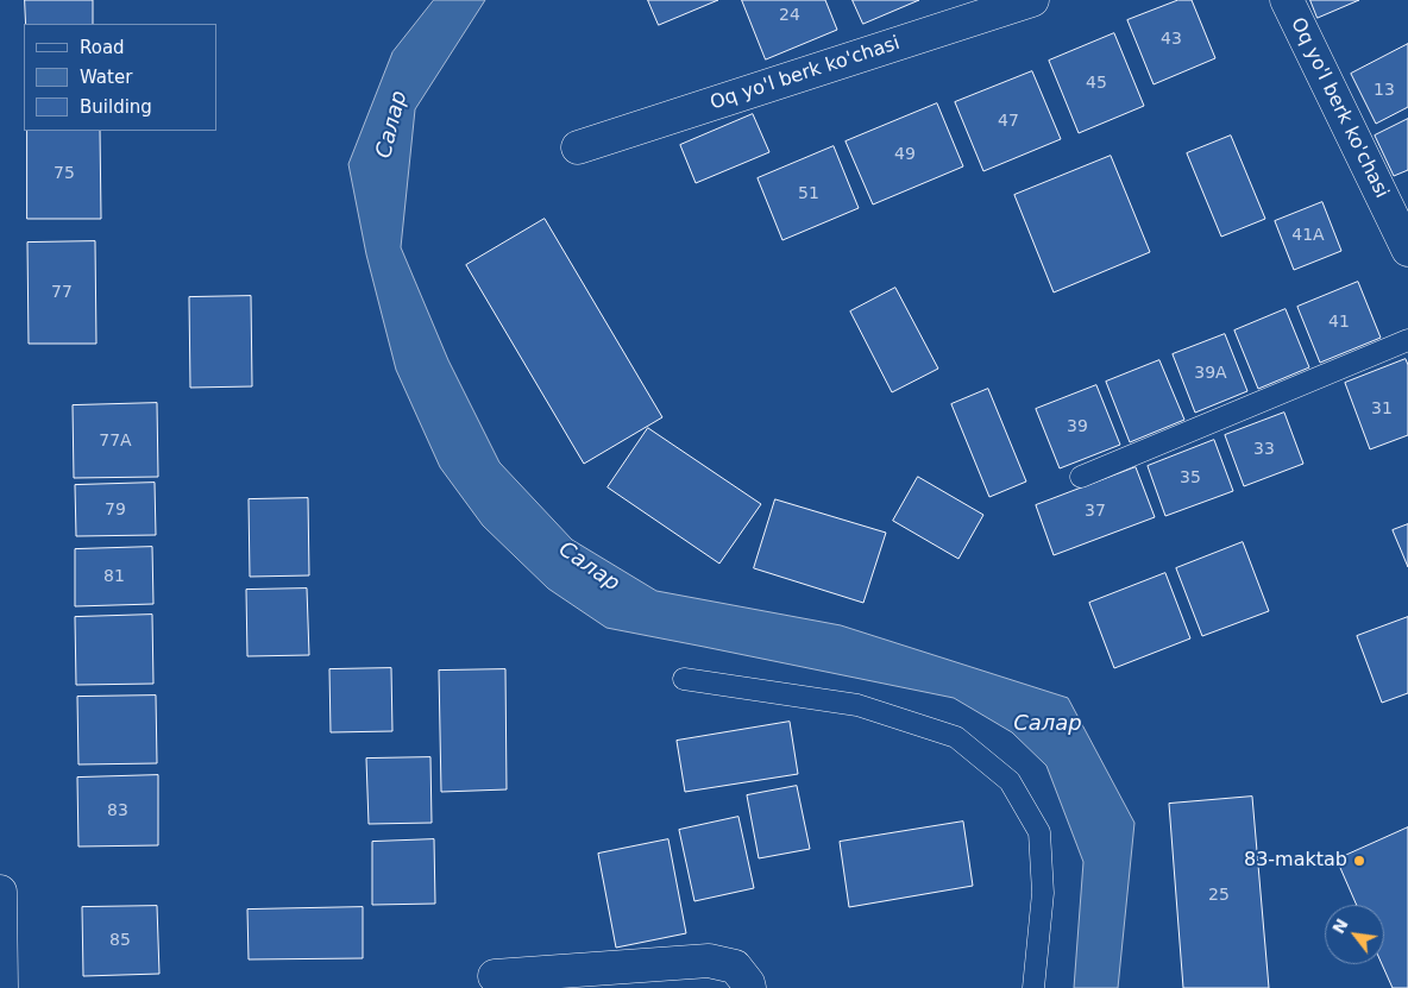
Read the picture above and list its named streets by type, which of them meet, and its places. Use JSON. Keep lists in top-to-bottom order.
{
  "streets": {
    "street": ["Oq yo'l berk ko'chasi"]
  },
  "water": ["Салар"],
  "places": ["83-maktab"],
  "house_numbers": [
    "24",
    "43",
    "45",
    "13",
    "47",
    "49",
    "75",
    "51",
    "41A",
    "77",
    "41",
    "39A",
    "31",
    "39",
    "77A",
    "33",
    "35",
    "79",
    "37",
    "81",
    "83",
    "25",
    "85"
  ],
  "legend": ["Road", "Water", "Building"],
  "north": "top left"
}
